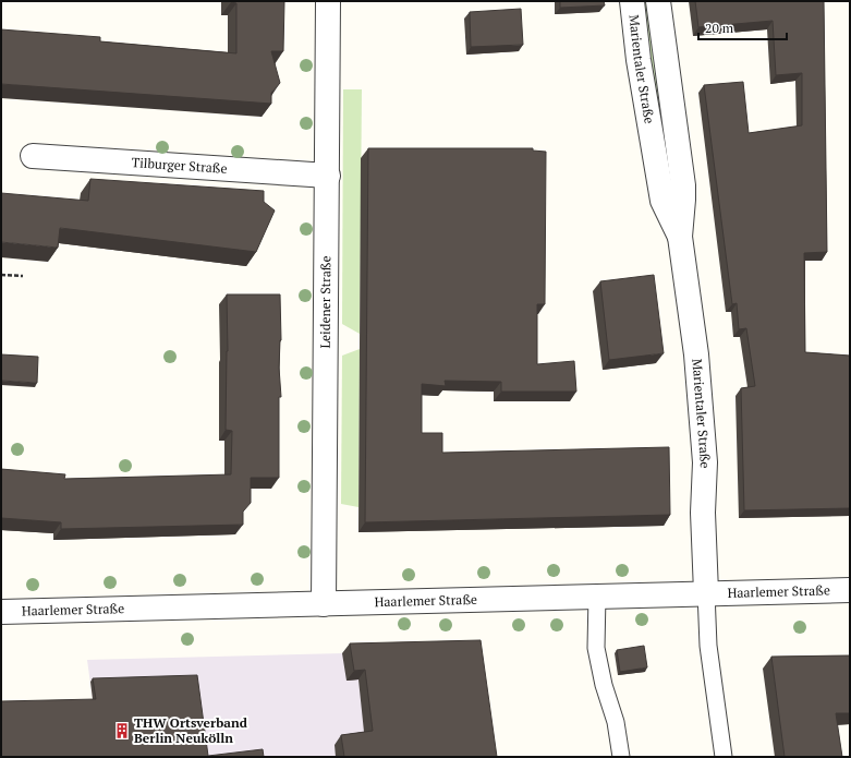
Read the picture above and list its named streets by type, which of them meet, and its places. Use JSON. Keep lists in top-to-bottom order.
{
  "streets": {
    "street": [
      "Marientaler Straße",
      "Tilburger Straße",
      "Leidener Straße",
      "Haarlemer Straße"
    ]
  },
  "crossings": [
    ["Marientaler Straße", "Haarlemer Straße"],
    ["Tilburger Straße", "Leidener Straße"],
    ["Leidener Straße", "Haarlemer Straße"]
  ],
  "places": {
    "building": ["THW Ortsverband Berlin Neukölln"]
  },
  "scale_bar": "20 m"
}
